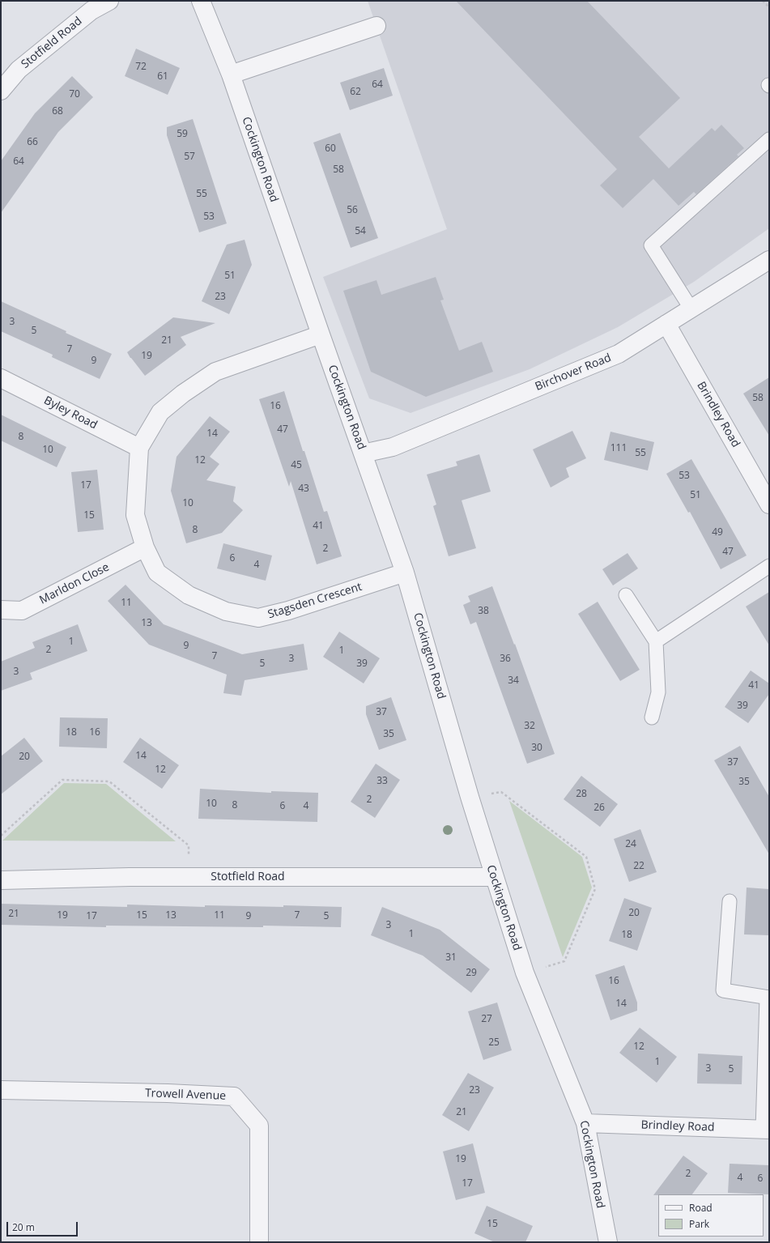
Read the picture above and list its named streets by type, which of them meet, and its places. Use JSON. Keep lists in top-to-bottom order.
{
  "streets": {
    "street": [
      "Stotfield Road",
      "Cockington Road",
      "Birchover Road",
      "Byley Road",
      "Brindley Road",
      "Marldon Close",
      "Stagsden Crescent",
      "Trowell Avenue"
    ]
  },
  "crossings": [
    ["Stotfield Road", "Cockington Road"],
    ["Cockington Road", "Birchover Road"],
    ["Cockington Road", "Brindley Road"],
    ["Cockington Road", "Stagsden Crescent"],
    ["Birchover Road", "Brindley Road"],
    ["Byley Road", "Stagsden Crescent"],
    ["Marldon Close", "Stagsden Crescent"]
  ],
  "house_numbers": [
    "72",
    "61",
    "64",
    "62",
    "70",
    "68",
    "59",
    "66",
    "60",
    "57",
    "64",
    "58",
    "55",
    "56",
    "53",
    "54",
    "51",
    "23",
    "3",
    "5",
    "21",
    "7",
    "19",
    "9",
    "58",
    "16",
    "47",
    "14",
    "8",
    "111",
    "10",
    "55",
    "12",
    "45",
    "53",
    "17",
    "43",
    "51",
    "10",
    "15",
    "41",
    "8",
    "49",
    "2",
    "47",
    "6",
    "4",
    "11",
    "38",
    "13",
    "1",
    "9",
    "2",
    "1",
    "7",
    "3",
    "36",
    "5",
    "39",
    "3",
    "34",
    "41",
    "39",
    "37",
    "32",
    "18",
    "16",
    "35",
    "30",
    "14",
    "20",
    "37",
    "12",
    "33",
    "35",
    "28",
    "2",
    "10",
    "8",
    "6",
    "4",
    "26",
    "24",
    "22",
    "20",
    "21",
    "19",
    "15",
    "13",
    "11",
    "7",
    "17",
    "9",
    "5",
    "3",
    "1",
    "18",
    "31",
    "29",
    "16",
    "14",
    "27",
    "25",
    "12",
    "1",
    "3",
    "5",
    "23",
    "21",
    "19",
    "2",
    "4",
    "6",
    "17",
    "15"
  ],
  "legend": ["Road", "Park"],
  "scale_bar": "20 m"
}
